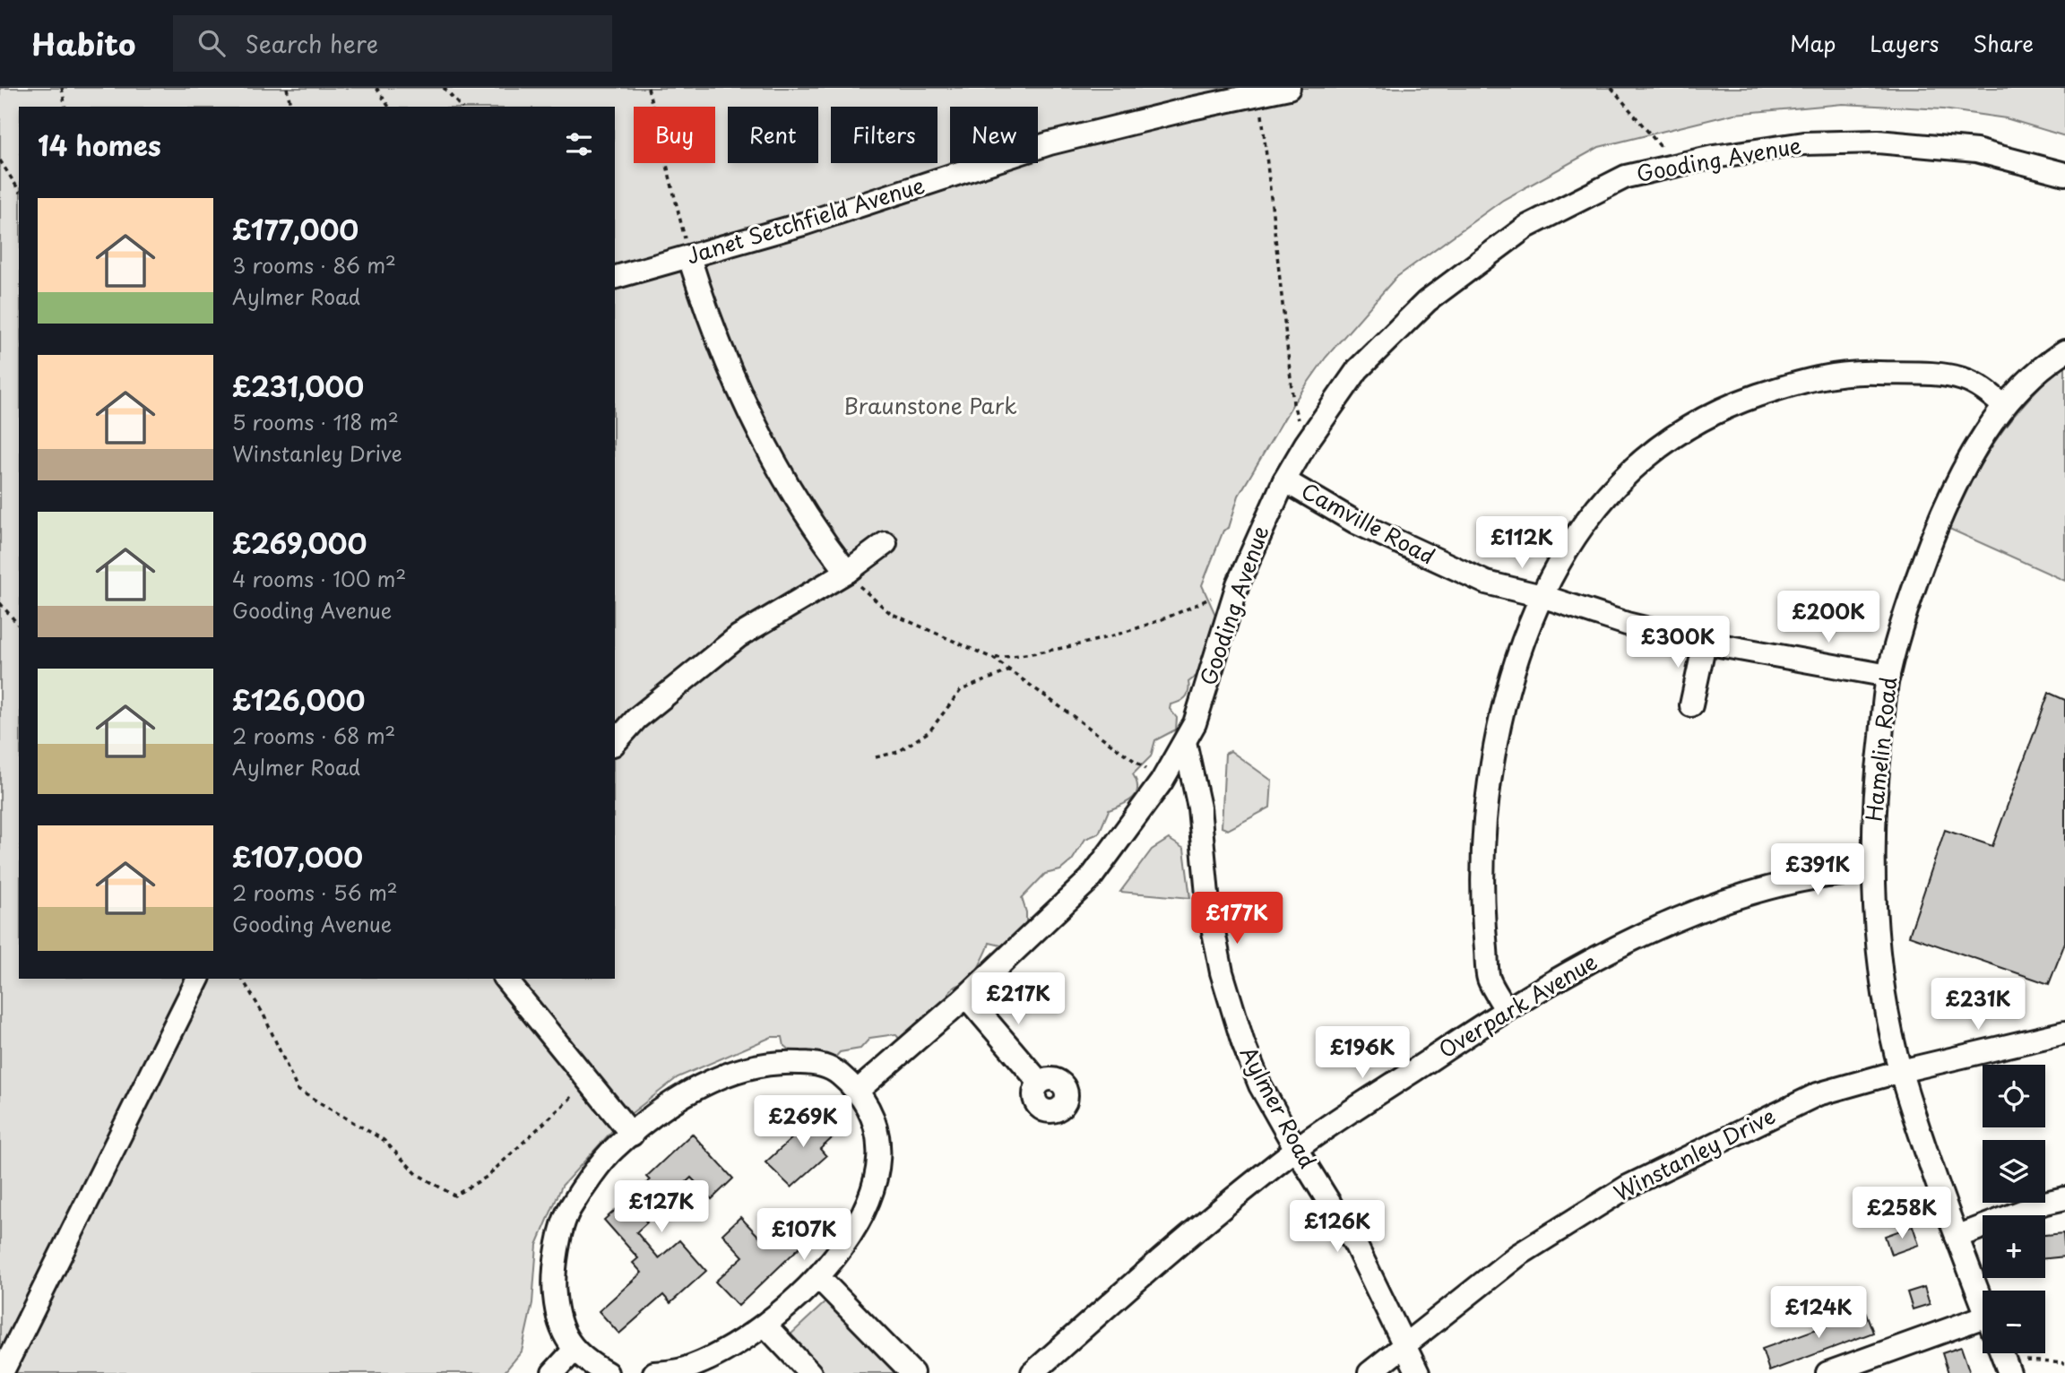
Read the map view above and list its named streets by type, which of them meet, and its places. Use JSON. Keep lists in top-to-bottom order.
{
  "streets": {
    "street": [
      "Gooding Avenue",
      "Janet Setchfield Avenue",
      "Camville Road",
      "Hamelin Road",
      "Overpark Avenue",
      "Aylmer Road",
      "Winstanley Drive"
    ]
  },
  "crossings": [
    ["Gooding Avenue", "Camville Road"],
    ["Gooding Avenue", "Aylmer Road"],
    ["Camville Road", "Hamelin Road"],
    ["Hamelin Road", "Overpark Avenue"],
    ["Hamelin Road", "Winstanley Drive"],
    ["Overpark Avenue", "Aylmer Road"],
    ["Aylmer Road", "Winstanley Drive"]
  ],
  "parks": ["Braunstone Park"],
  "page": {
    "header": "Habito",
    "search": "Search here",
    "nav": ["Map", "Layers", "Share"],
    "chip": [
      "Buy",
      "Rent",
      "Filters",
      "New"
    ],
    "heading": "14 homes",
    "list": [
      {
        "name": "£177,000",
        "note": "3 rooms · 86 m² · Aylmer Road"
      },
      {
        "name": "£231,000",
        "note": "5 rooms · 118 m² · Winstanley Drive"
      },
      {
        "name": "£269,000",
        "note": "4 rooms · 100 m² · Gooding Avenue"
      },
      {
        "name": "£126,000",
        "note": "2 rooms · 68 m² · Aylmer Road"
      },
      {
        "name": "£107,000",
        "note": "2 rooms · 56 m² · Gooding Avenue"
      }
    ],
    "price": [
      "£112K",
      "£200K",
      "£300K",
      "£391K",
      "£177K",
      "£217K",
      "£231K",
      "£196K",
      "£269K",
      "£127K",
      "£258K",
      "£126K",
      "£107K",
      "£124K"
    ],
    "map_buttons": ["+", "−"]
  }
}
